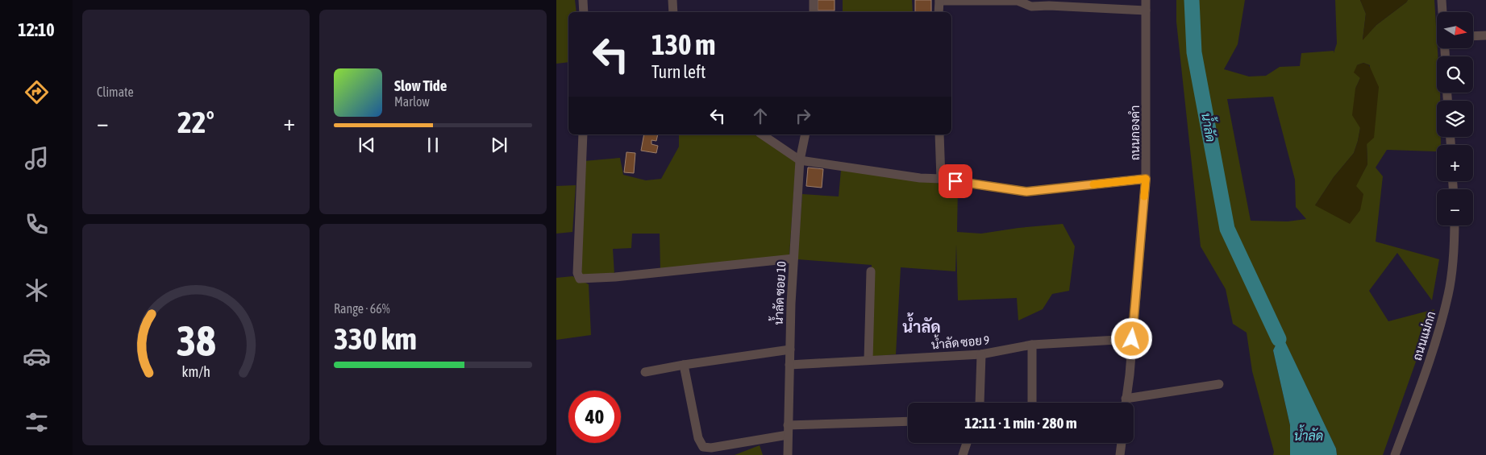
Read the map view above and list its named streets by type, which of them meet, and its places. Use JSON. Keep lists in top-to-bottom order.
{
  "streets": {
    "street": [
      "ถนนกองคำ",
      "น้ำลัด ซอย 10",
      "ถนนแม่กก",
      "น้ำลัด ซอย 9"
    ]
  },
  "crossings": [
    ["ถนนกองคำ", "น้ำลัด ซอย 9"],
    ["น้ำลัด ซอย 10", "น้ำลัด ซอย 9"]
  ],
  "districts": ["น้ำลัด"],
  "water": ["น้ำลัด"],
  "north": "right",
  "page": {
    "tabs": "12:10",
    "tile": [
      "Climate",
      ["Range · 66%", "330 km"]
    ],
    "map_buttons": ["+", "−"],
    "turn": ["130 m", "Turn left"],
    "song": ["Slow Tide", "Marlow"],
    "heat": ["−", "22°", "+"],
    "limit": "40",
    "trip": "12:11 · 1 min · 280 m",
    "gauge": ["38", "km/h"]
  }
}
